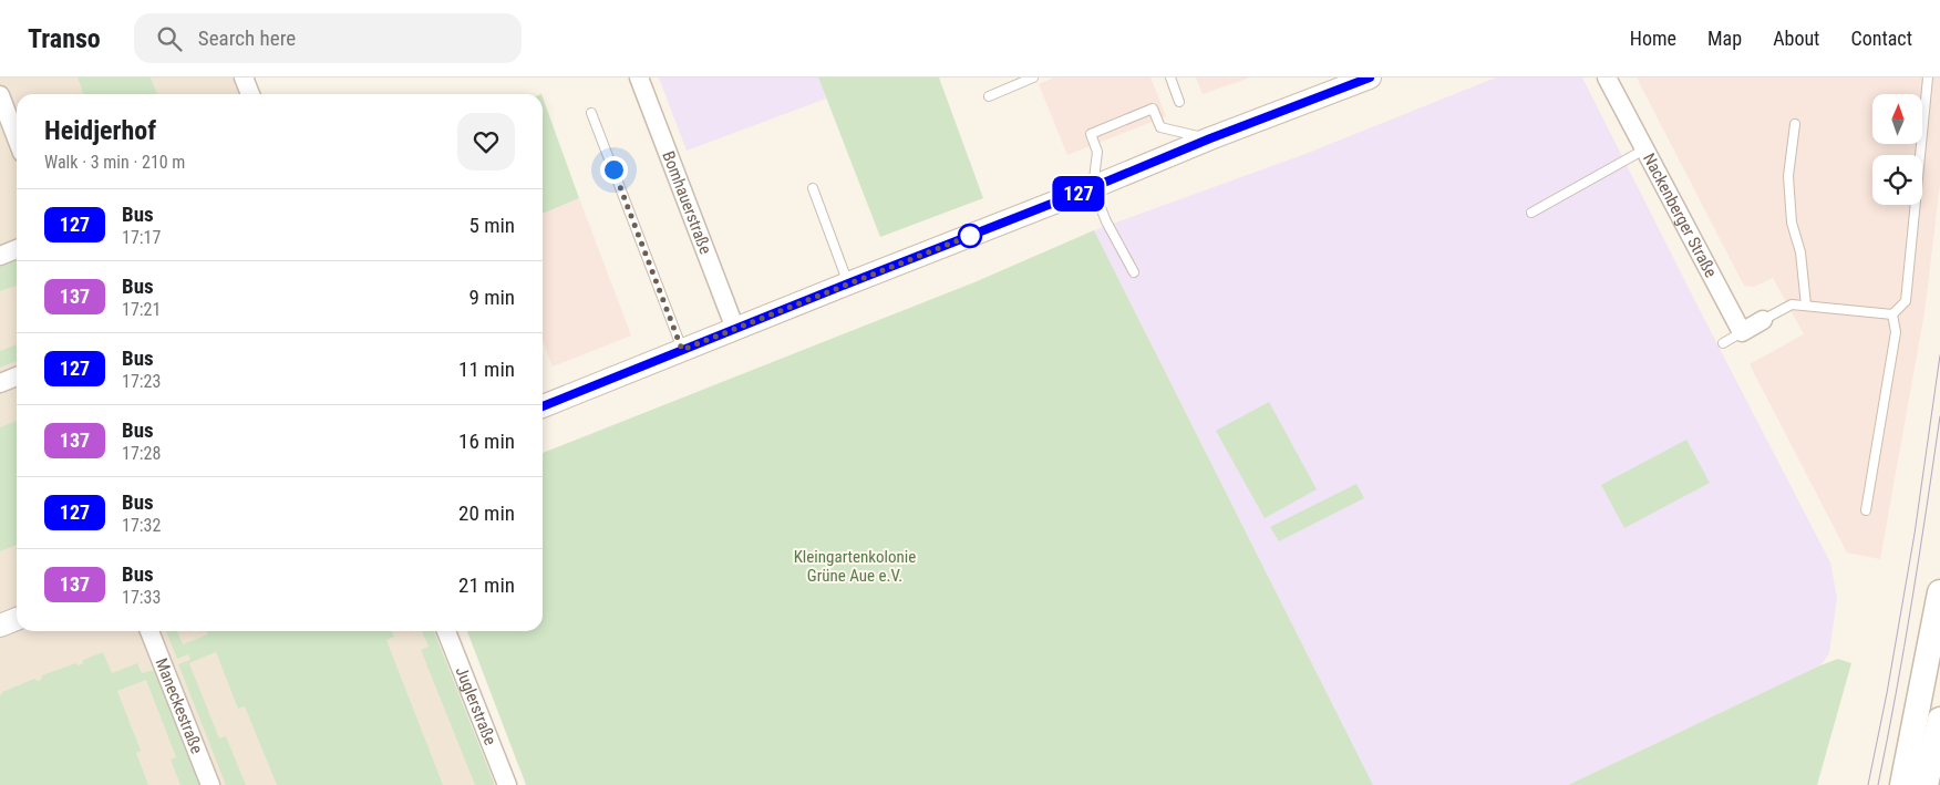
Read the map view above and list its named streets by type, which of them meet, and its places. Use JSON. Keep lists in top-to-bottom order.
{
  "streets": {
    "street": [
      "Bomhauerstraße",
      "Nackenberger Straße",
      "Maneckestraße",
      "Juglerstraße"
    ]
  },
  "parks": ["Kleingartenkolonie Grüne Aue e.V."],
  "lines": ["bus line 127"],
  "north": "top",
  "page": {
    "header": "Transo",
    "search": "Search here",
    "nav": [
      "Home",
      "Map",
      "About",
      "Contact"
    ],
    "on_map": "127",
    "heading": ["Heidjerhof", "Walk · 3 min · 210 m"],
    "list": [
      {
        "mark": "127",
        "name": "Bus",
        "note": "17:17",
        "value": "5 min"
      },
      {
        "mark": "137",
        "name": "Bus",
        "note": "17:21",
        "value": "9 min"
      },
      {
        "mark": "127",
        "name": "Bus",
        "note": "17:23",
        "value": "11 min"
      },
      {
        "mark": "137",
        "name": "Bus",
        "note": "17:28",
        "value": "16 min"
      },
      {
        "mark": "127",
        "name": "Bus",
        "note": "17:32",
        "value": "20 min"
      },
      {
        "mark": "137",
        "name": "Bus",
        "note": "17:33",
        "value": "21 min"
      }
    ]
  }
}
